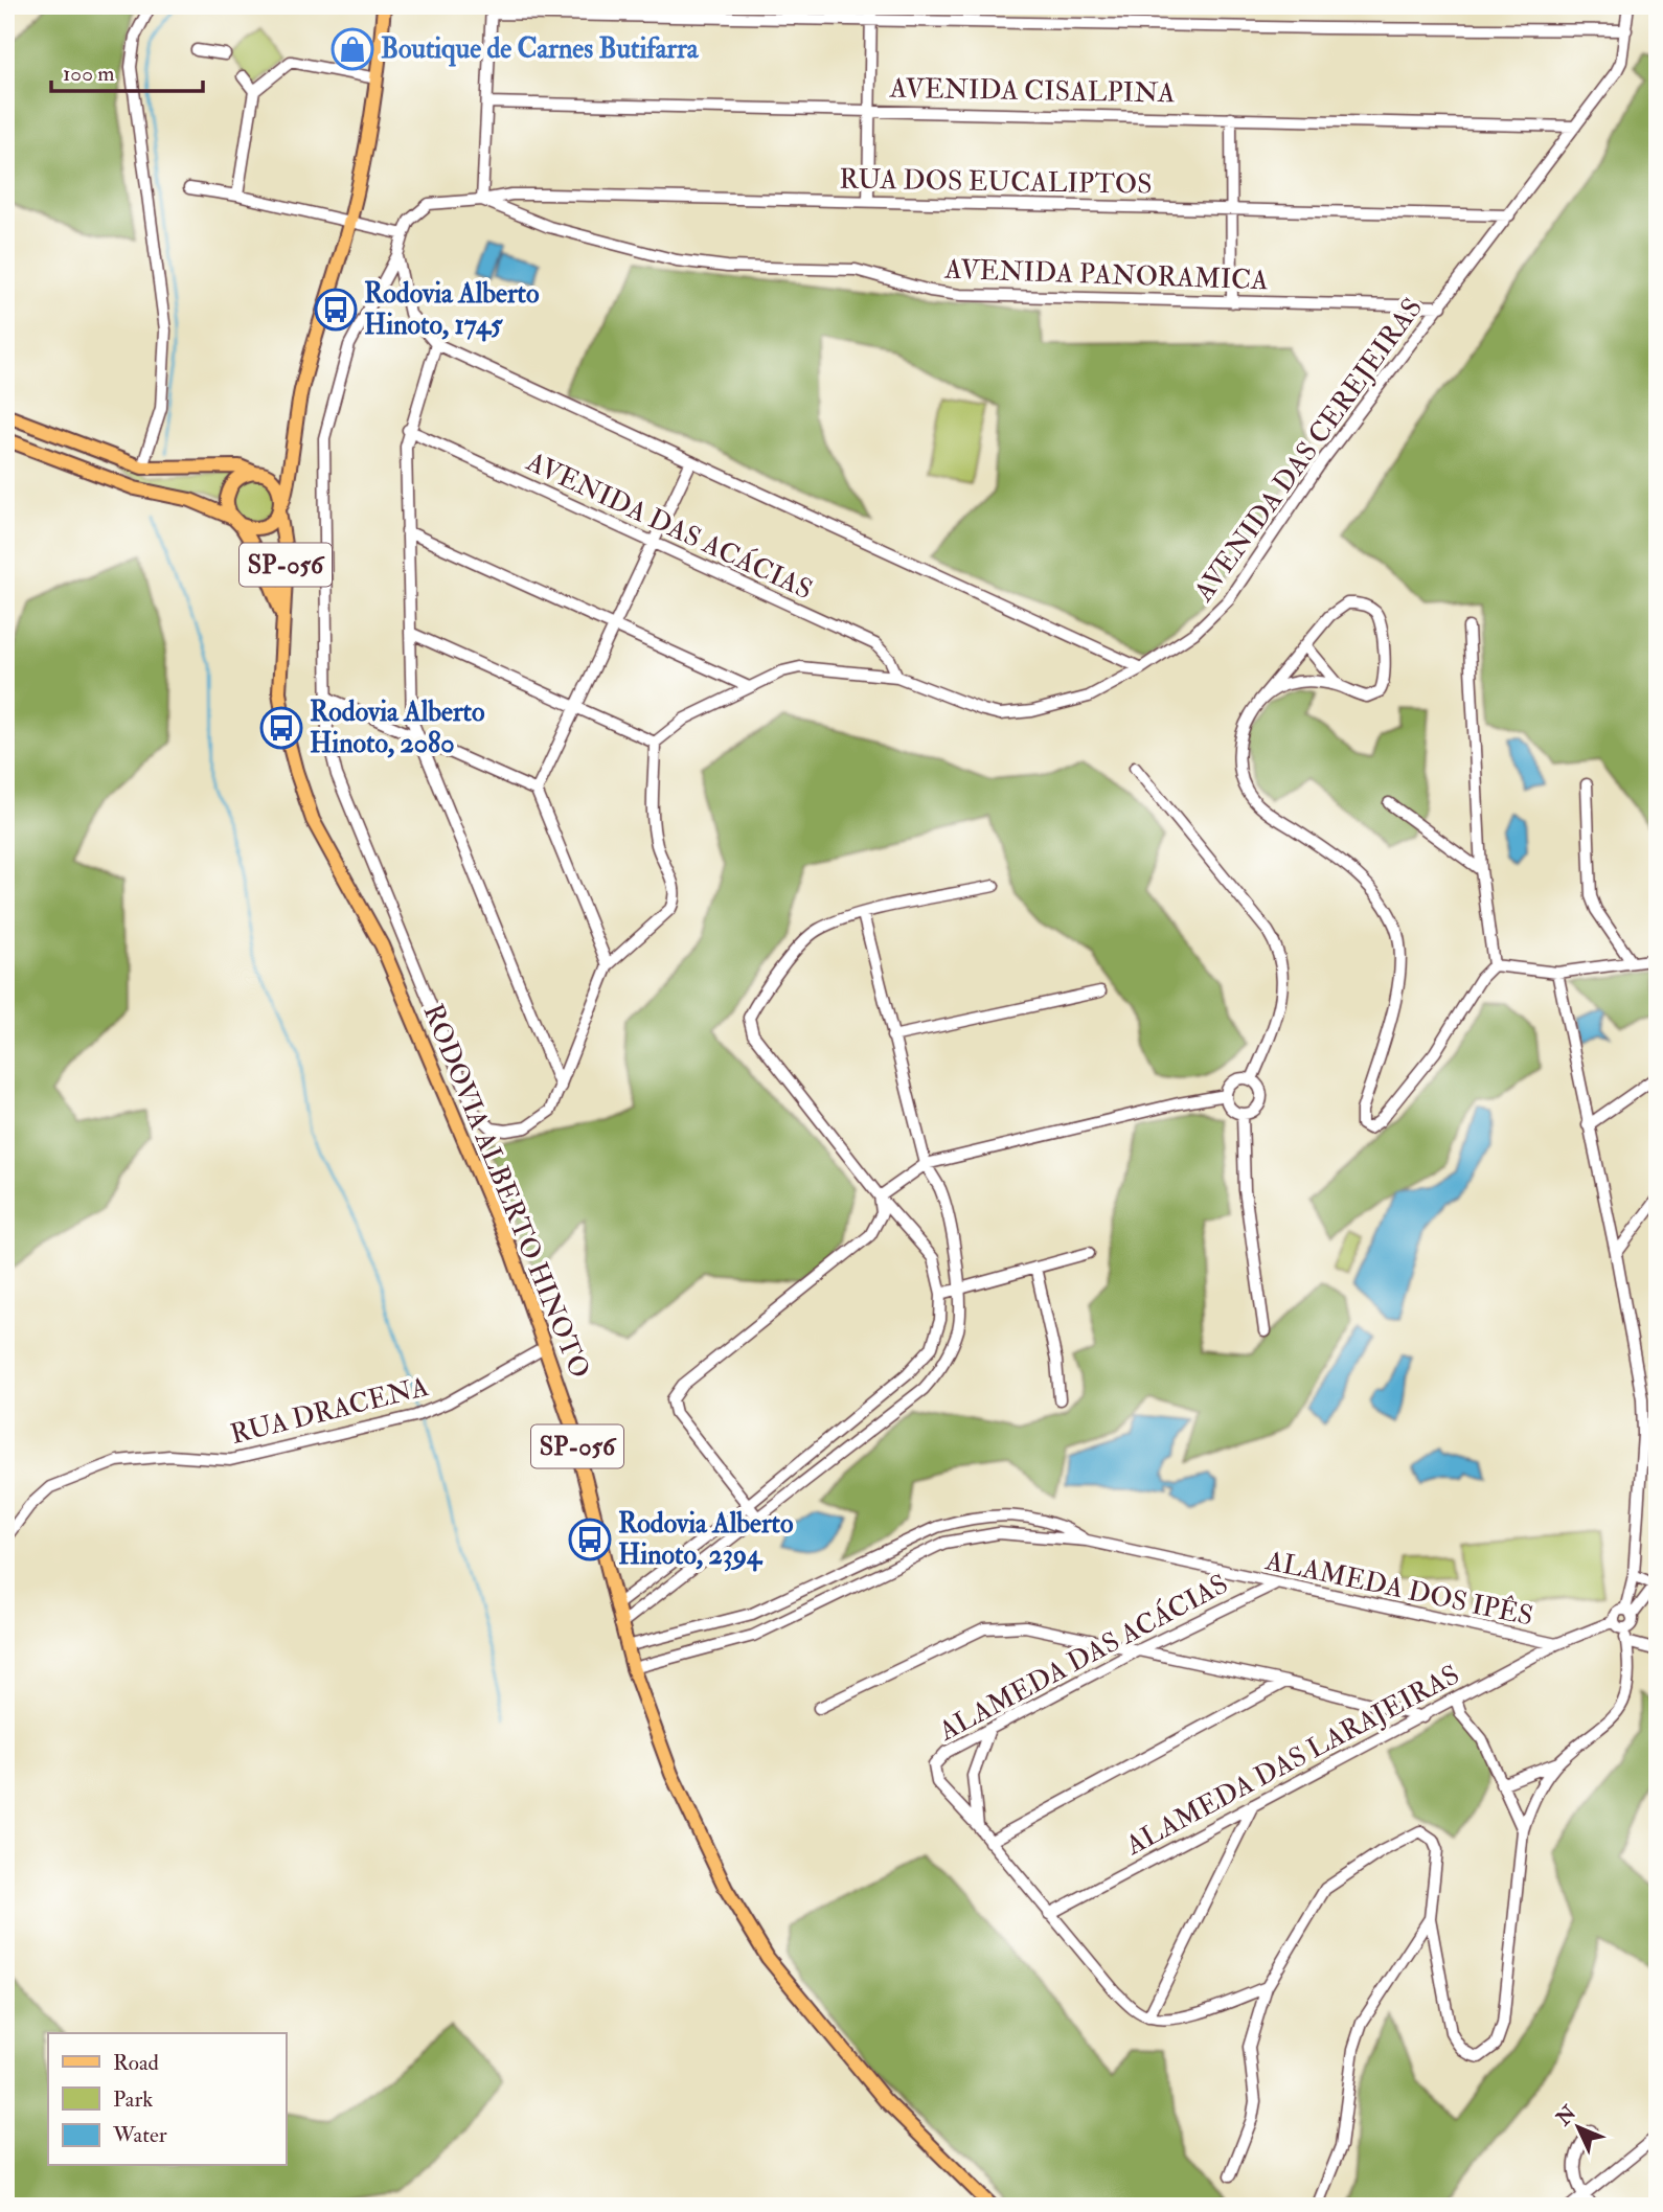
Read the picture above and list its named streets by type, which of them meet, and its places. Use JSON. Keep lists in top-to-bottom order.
{
  "streets": {
    "main road": ["SP-056", "RODOVIA ALBERTO HINOTO"],
    "street": [
      "AVENIDA CISALPINA",
      "RUA DOS EUCALIPTOS",
      "AVENIDA PANORAMICA",
      "AVENIDA DAS CEREJEIRAS",
      "AVENIDA DAS ACÁCIAS",
      "RUA DRACENA",
      "ALAMEDA DOS IPÊS",
      "ALAMEDA DAS ACÁCIAS",
      "ALAMEDA DAS LARAJEIRAS"
    ]
  },
  "crossings": [
    ["AVENIDA CISALPINA", "AVENIDA DAS CEREJEIRAS"],
    ["RUA DOS EUCALIPTOS", "AVENIDA PANORAMICA"],
    ["RUA DOS EUCALIPTOS", "AVENIDA DAS CEREJEIRAS"],
    ["AVENIDA PANORAMICA", "AVENIDA DAS CEREJEIRAS"],
    ["AVENIDA DAS CEREJEIRAS", "AVENIDA DAS ACÁCIAS"],
    ["RODOVIA ALBERTO HINOTO", "RUA DRACENA"],
    ["RODOVIA ALBERTO HINOTO", "ALAMEDA DOS IPÊS"],
    ["ALAMEDA DOS IPÊS", "ALAMEDA DAS ACÁCIAS"],
    ["ALAMEDA DOS IPÊS", "ALAMEDA DAS LARAJEIRAS"],
    ["ALAMEDA DAS ACÁCIAS", "ALAMEDA DAS LARAJEIRAS"]
  ],
  "places": {
    "shop": ["Boutique de Carnes Butifarra"],
    "bus stop": ["Rodovia Alberto Hinoto, 1745", "Rodovia Alberto Hinoto, 2080", "Rodovia Alberto Hinoto, 2394"]
  },
  "legend": ["Road", "Park", "Water"],
  "scale_bar": "100 m",
  "north": "top left"
}
